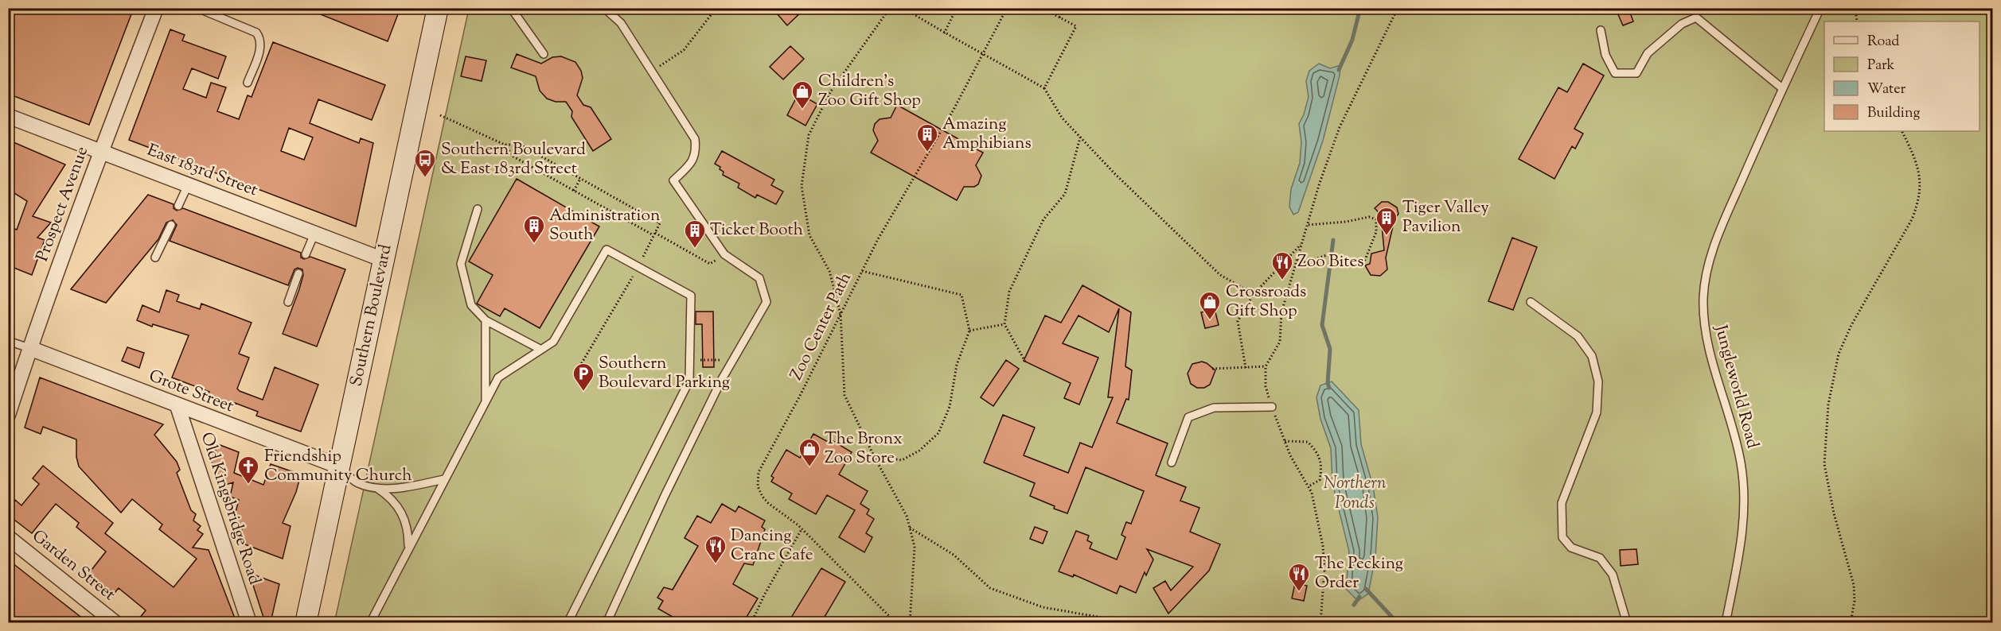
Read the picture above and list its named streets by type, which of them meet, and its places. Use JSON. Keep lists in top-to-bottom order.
{
  "streets": {
    "main road": ["Southern Boulevard"],
    "street": [
      "East 183rd Street",
      "Prospect Avenue",
      "Grote Street",
      "Old Kingsbridge Road",
      "Garden Street"
    ],
    "lane": ["Jungleworld Road"],
    "path": ["Zoo Center Path"]
  },
  "crossings": [
    ["East 183rd Street", "Prospect Avenue"],
    ["East 183rd Street", "Southern Boulevard"],
    ["Prospect Avenue", "Grote Street"],
    ["Southern Boulevard", "Grote Street"],
    ["Grote Street", "Old Kingsbridge Road"]
  ],
  "water": ["Northern Ponds"],
  "places": {
    "shop": ["Children's Zoo Gift Shop", "Crossroads Gift Shop", "The Bronx Zoo Store"],
    "building": [
      "Amazing Amphibians",
      "Tiger Valley Pavilion",
      "Administration South",
      "Ticket Booth"
    ],
    "bus stop": ["Southern Boulevard & East 183rd Street"],
    "restaurant": ["Zoo Bites", "Dancing Crane Cafe", "The Pecking Order"],
    "parking": ["Southern Boulevard Parking"],
    "church": ["Friendship Community Church"]
  },
  "legend": [
    "Road",
    "Park",
    "Water",
    "Building"
  ]
}
